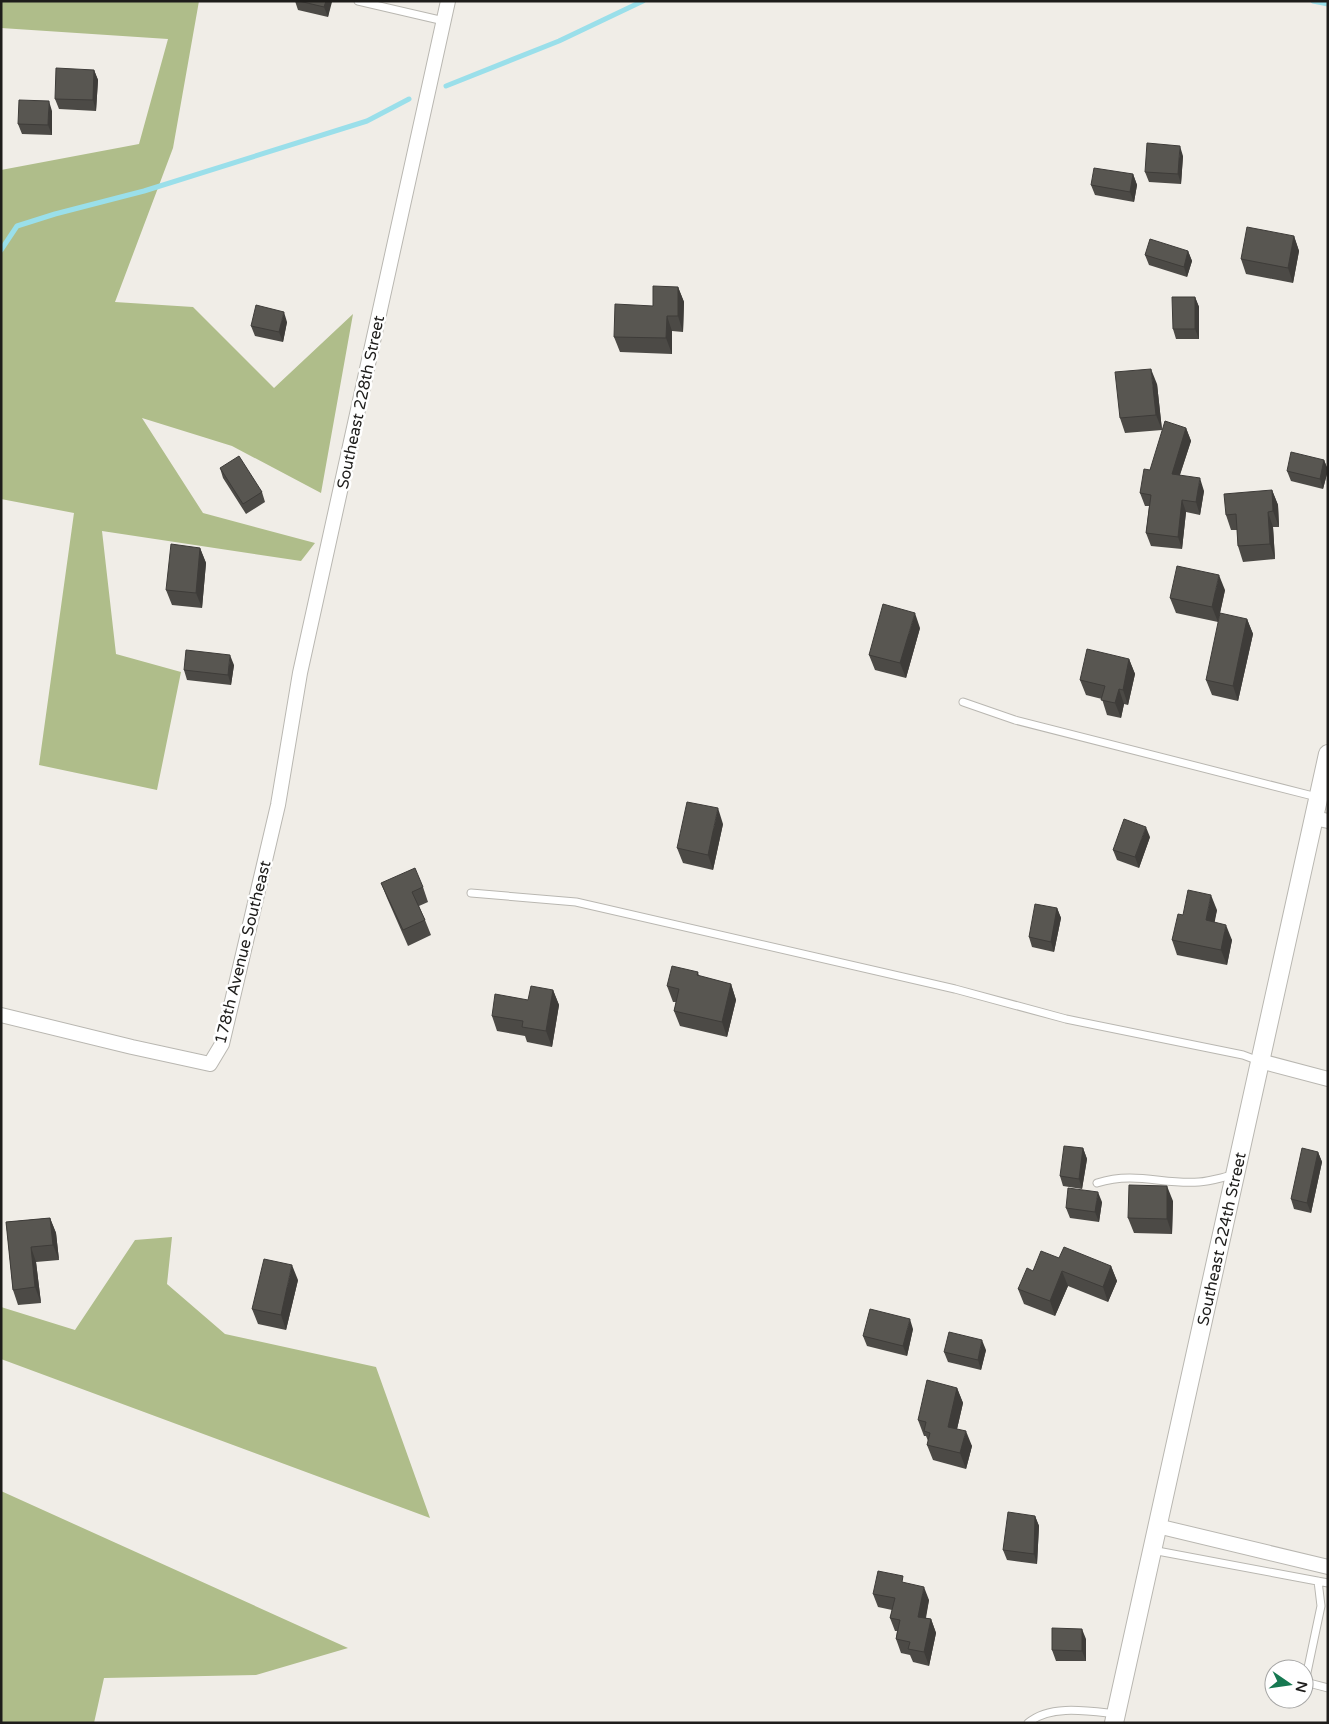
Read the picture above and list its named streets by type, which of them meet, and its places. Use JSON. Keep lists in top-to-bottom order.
{
  "streets": {
    "street": ["Southeast 228th Street", "178th Avenue Southeast", "Southeast 224th Street"]
  },
  "crossings": [
    ["Southeast 228th Street", "178th Avenue Southeast"]
  ],
  "north": "right"
}
